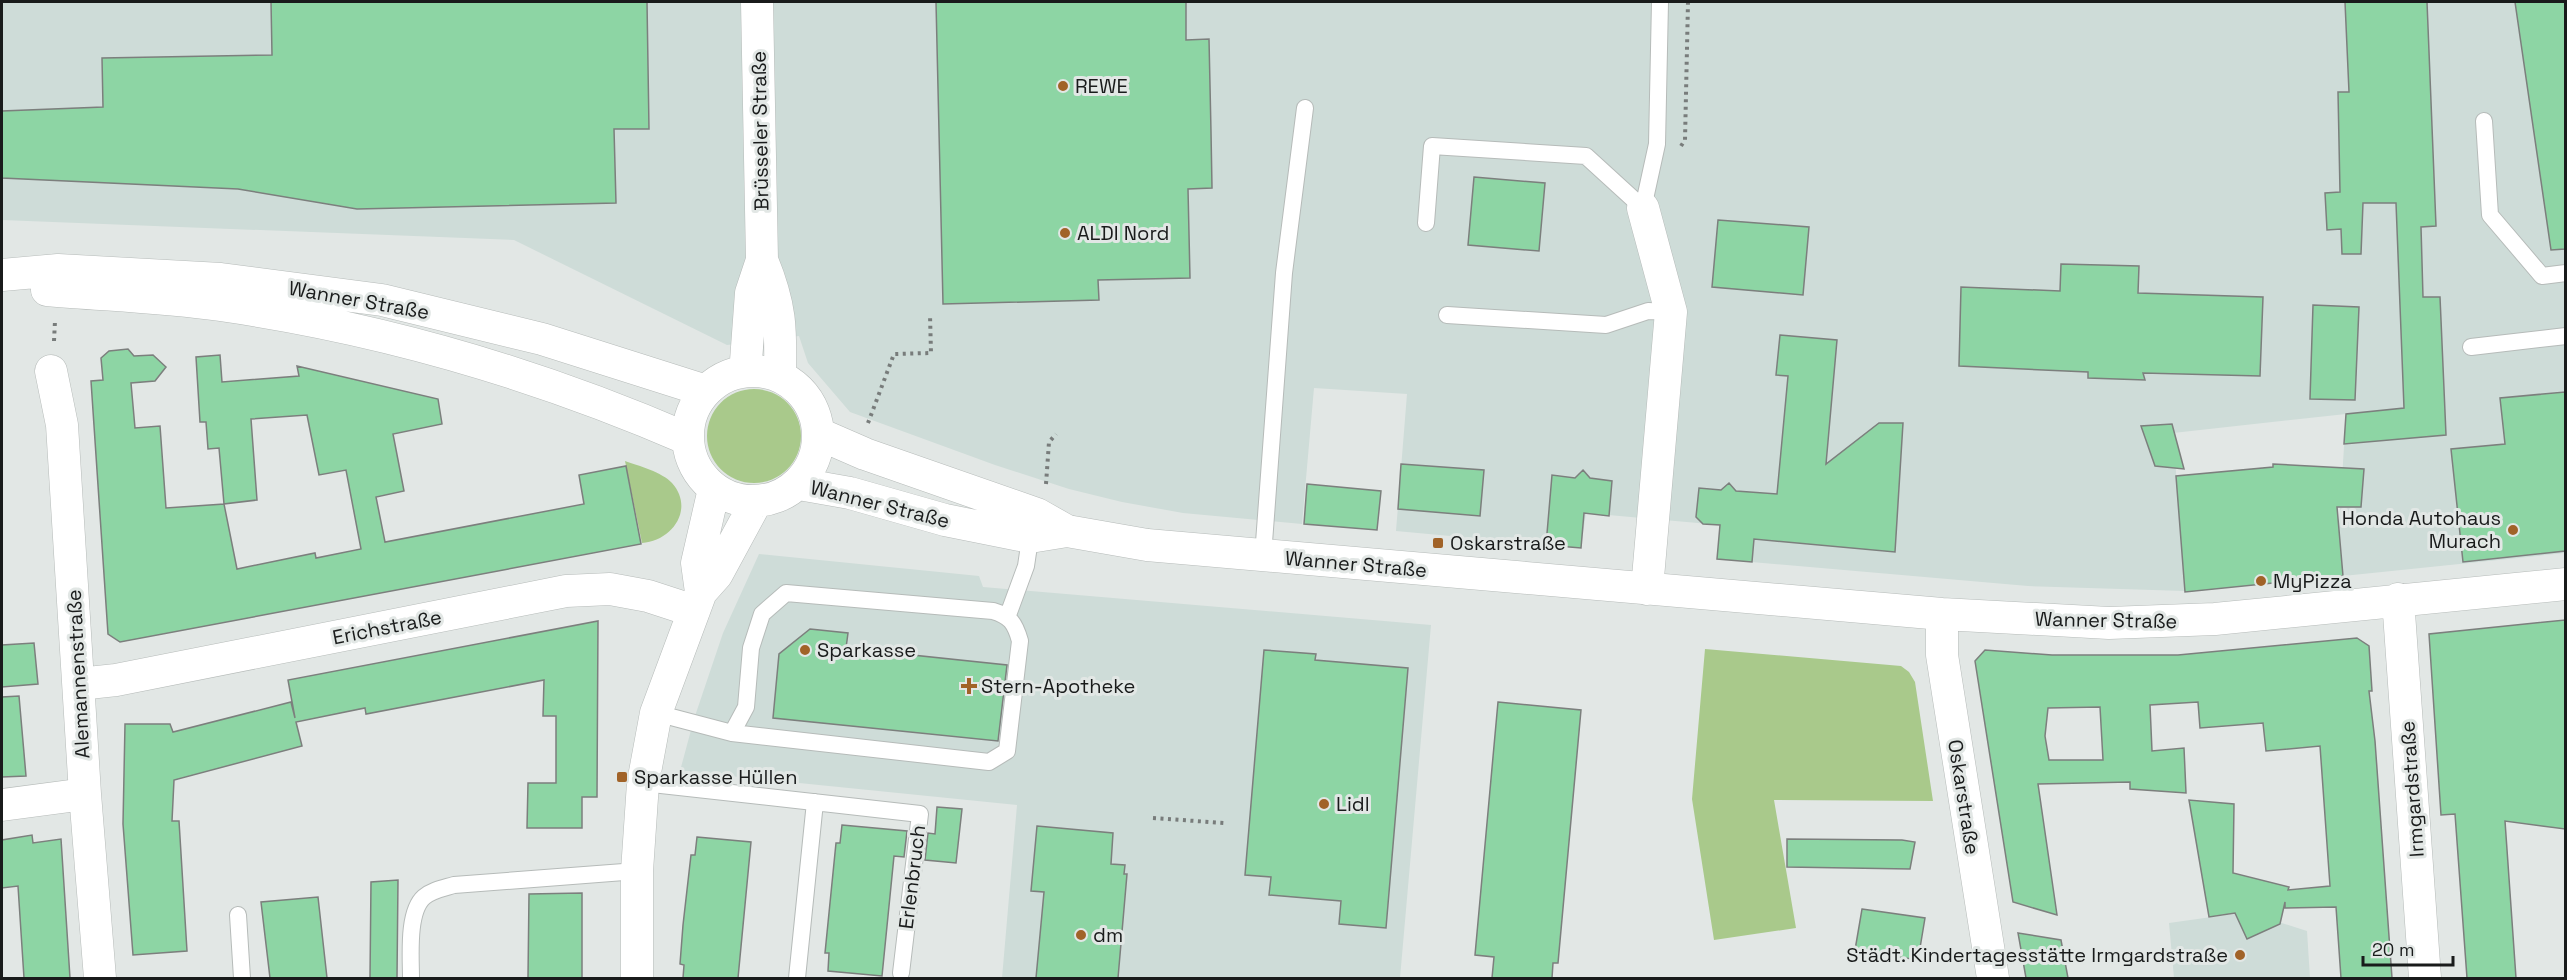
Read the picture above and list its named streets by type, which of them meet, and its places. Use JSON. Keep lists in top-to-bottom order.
{
  "streets": {
    "street": [
      "Brüsseler Straße",
      "Wanner Straße",
      "Erichstraße",
      "Alemannenstraße",
      "Irmgardstraße",
      "Oskarstraße"
    ],
    "lane": ["Erlenbruch"]
  },
  "crossings": [
    ["Brüsseler Straße", "Wanner Straße"],
    ["Wanner Straße", "Irmgardstraße"],
    ["Wanner Straße", "Oskarstraße"],
    ["Erichstraße", "Alemannenstraße"]
  ],
  "places": {
    "other": [
      "REWE",
      "ALDI Nord",
      "Honda Autohaus Murach",
      "MyPizza",
      "Sparkasse",
      "Lidl",
      "dm",
      "Städt. Kindertagesstätte Irmgardstraße"
    ],
    "transit": ["Oskarstraße", "Sparkasse Hüllen"],
    "health": ["Stern-Apotheke"]
  },
  "scale_bar": "20 m"
}
